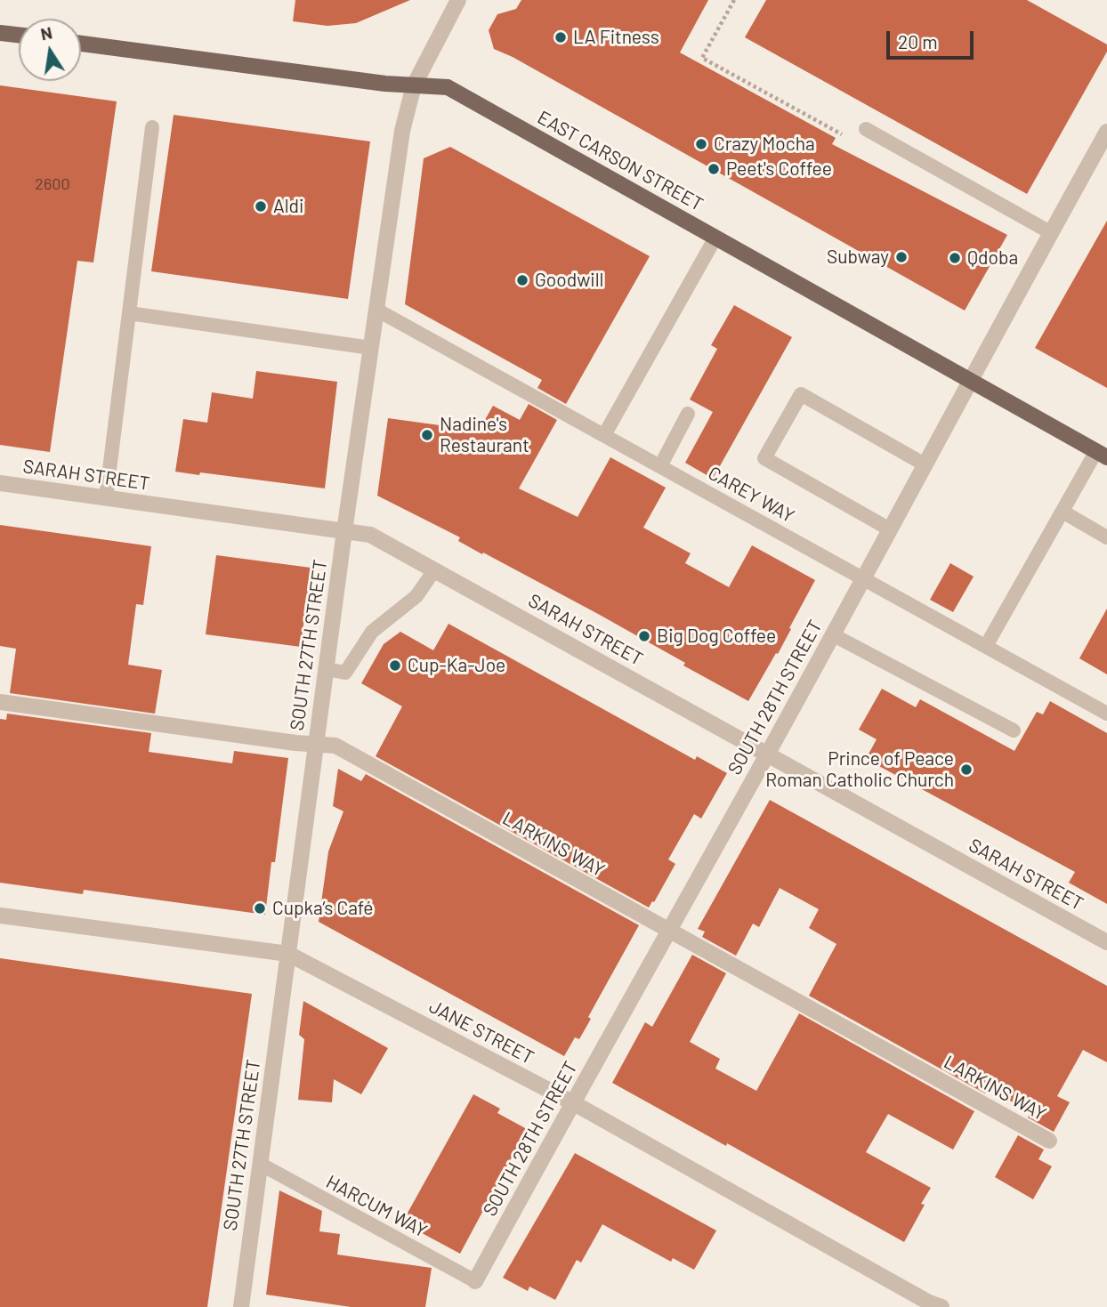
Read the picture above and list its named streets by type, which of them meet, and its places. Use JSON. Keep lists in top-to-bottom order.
{
  "streets": {
    "main road": ["EAST CARSON STREET"],
    "street": [
      "SARAH STREET",
      "SOUTH 27TH STREET",
      "SOUTH 28TH STREET",
      "LARKINS WAY",
      "JANE STREET"
    ],
    "lane": ["CAREY WAY", "HARCUM WAY"]
  },
  "crossings": [
    ["EAST CARSON STREET", "SOUTH 27TH STREET"],
    ["EAST CARSON STREET", "SOUTH 28TH STREET"],
    ["SARAH STREET", "SOUTH 27TH STREET"],
    ["SARAH STREET", "SOUTH 28TH STREET"],
    ["CAREY WAY", "SOUTH 27TH STREET"],
    ["CAREY WAY", "SOUTH 28TH STREET"],
    ["SOUTH 27TH STREET", "LARKINS WAY"],
    ["SOUTH 27TH STREET", "JANE STREET"],
    ["SOUTH 27TH STREET", "HARCUM WAY"],
    ["SOUTH 28TH STREET", "LARKINS WAY"],
    ["SOUTH 28TH STREET", "JANE STREET"],
    ["SOUTH 28TH STREET", "HARCUM WAY"]
  ],
  "places": [
    "LA Fitness",
    "Crazy Mocha",
    "Peet's Coffee",
    "Aldi",
    "Subway",
    "Qdoba",
    "Goodwill",
    "Nadine's Restaurant",
    "Big Dog Coffee",
    "Cup-Ka-Joe",
    "Prince of Peace Roman Catholic Church",
    "Cupka’s Café"
  ],
  "house_numbers": ["2600"],
  "scale_bar": "20 m",
  "north": "top"
}
